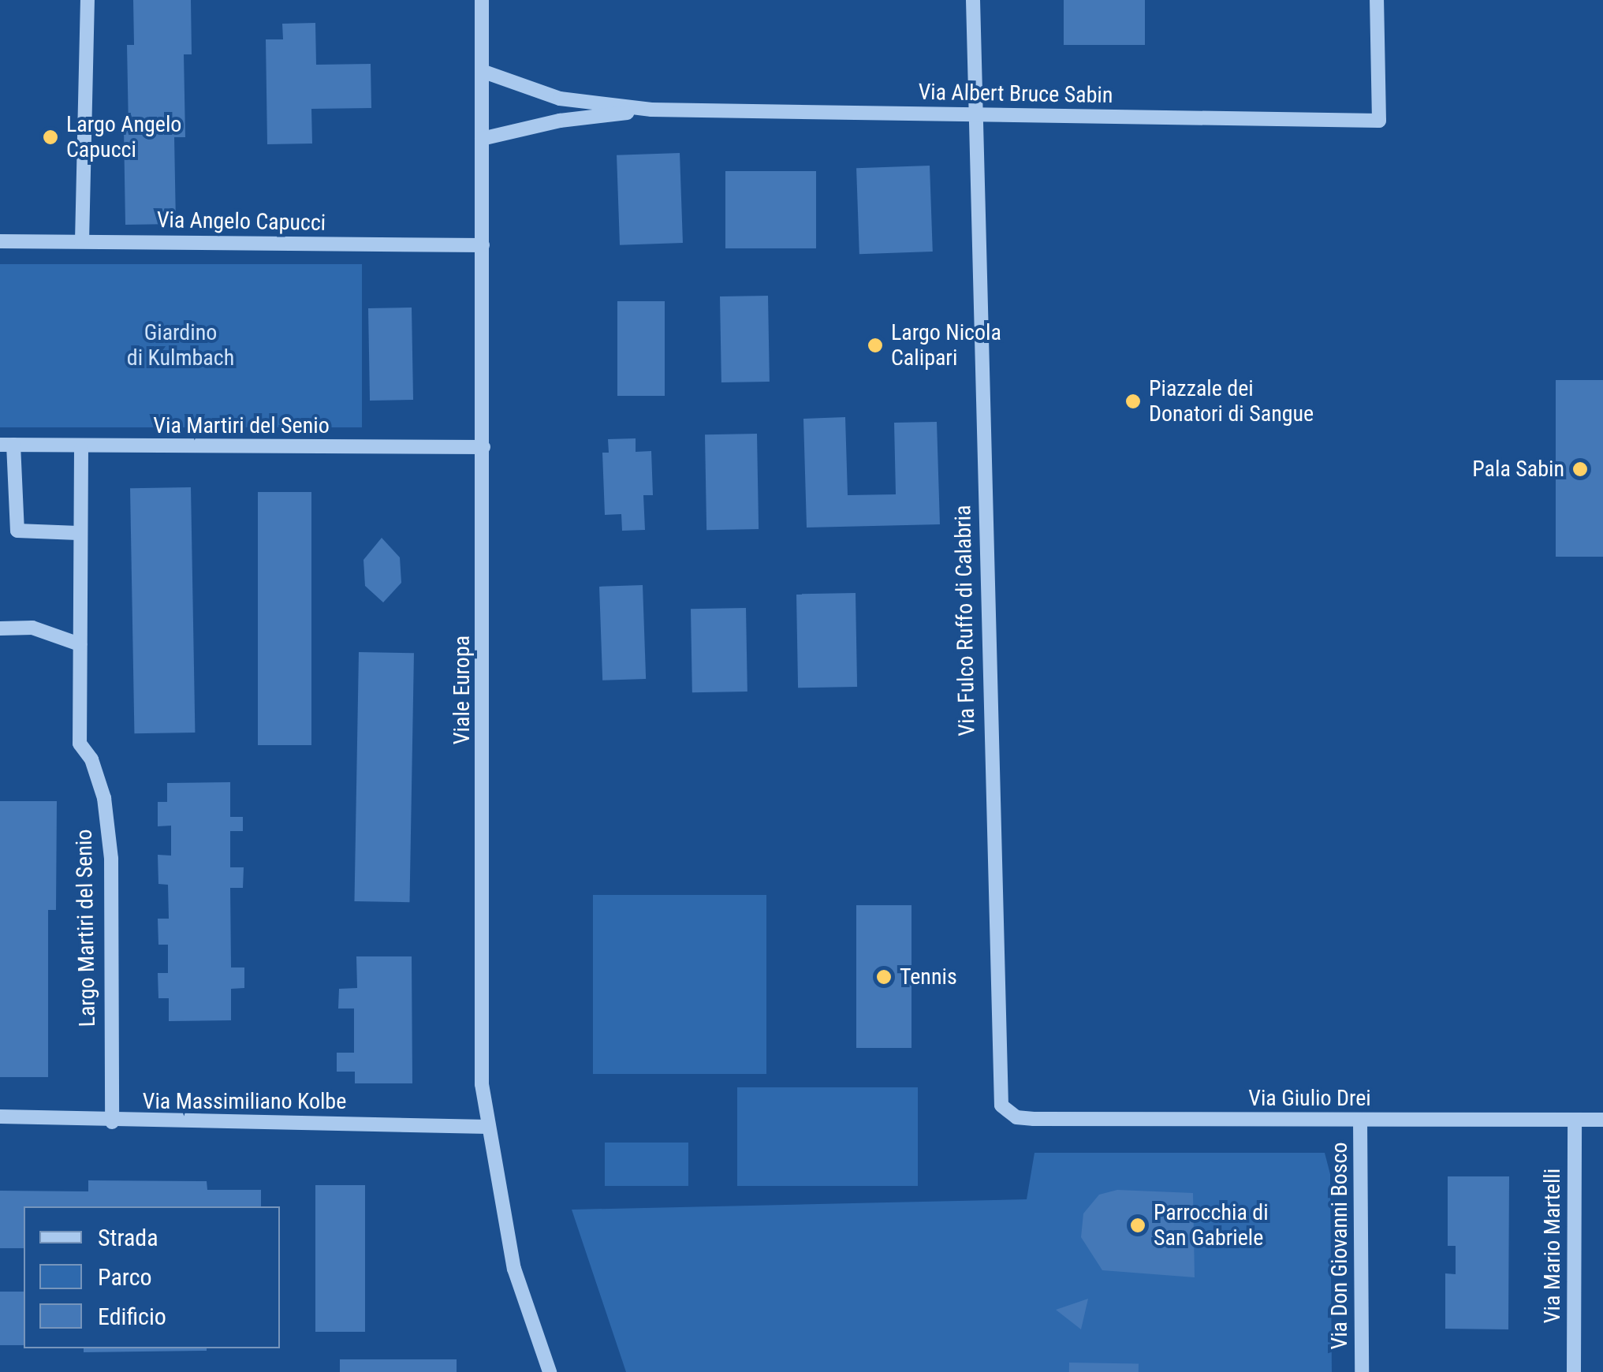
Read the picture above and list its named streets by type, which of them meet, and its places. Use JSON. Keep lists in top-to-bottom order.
{
  "streets": {
    "street": [
      "Via Albert Bruce Sabin",
      "Via Angelo Capucci",
      "Via Martiri del Senio",
      "Via Fulco Ruffo di Calabria",
      "Viale Europa",
      "Largo Martiri del Senio",
      "Via Giulio Drei",
      "Via Massimiliano Kolbe",
      "Via Don Giovanni Bosco",
      "Via Mario Martelli"
    ]
  },
  "crossings": [
    ["Via Albert Bruce Sabin", "Via Fulco Ruffo di Calabria"],
    ["Via Albert Bruce Sabin", "Viale Europa"],
    ["Via Angelo Capucci", "Viale Europa"],
    ["Via Martiri del Senio", "Viale Europa"],
    ["Via Martiri del Senio", "Largo Martiri del Senio"],
    ["Via Fulco Ruffo di Calabria", "Via Giulio Drei"],
    ["Viale Europa", "Via Massimiliano Kolbe"],
    ["Largo Martiri del Senio", "Via Massimiliano Kolbe"],
    ["Via Giulio Drei", "Via Don Giovanni Bosco"],
    ["Via Giulio Drei", "Via Mario Martelli"]
  ],
  "parks": ["Giardino di Kulmbach"],
  "places": [
    "Largo Angelo Capucci",
    "Largo Nicola Calipari",
    "Piazzale dei Donatori di Sangue",
    "Pala Sabin",
    "Tennis",
    "Parrocchia di San Gabriele"
  ],
  "legend": ["Strada", "Parco", "Edificio"]
}
